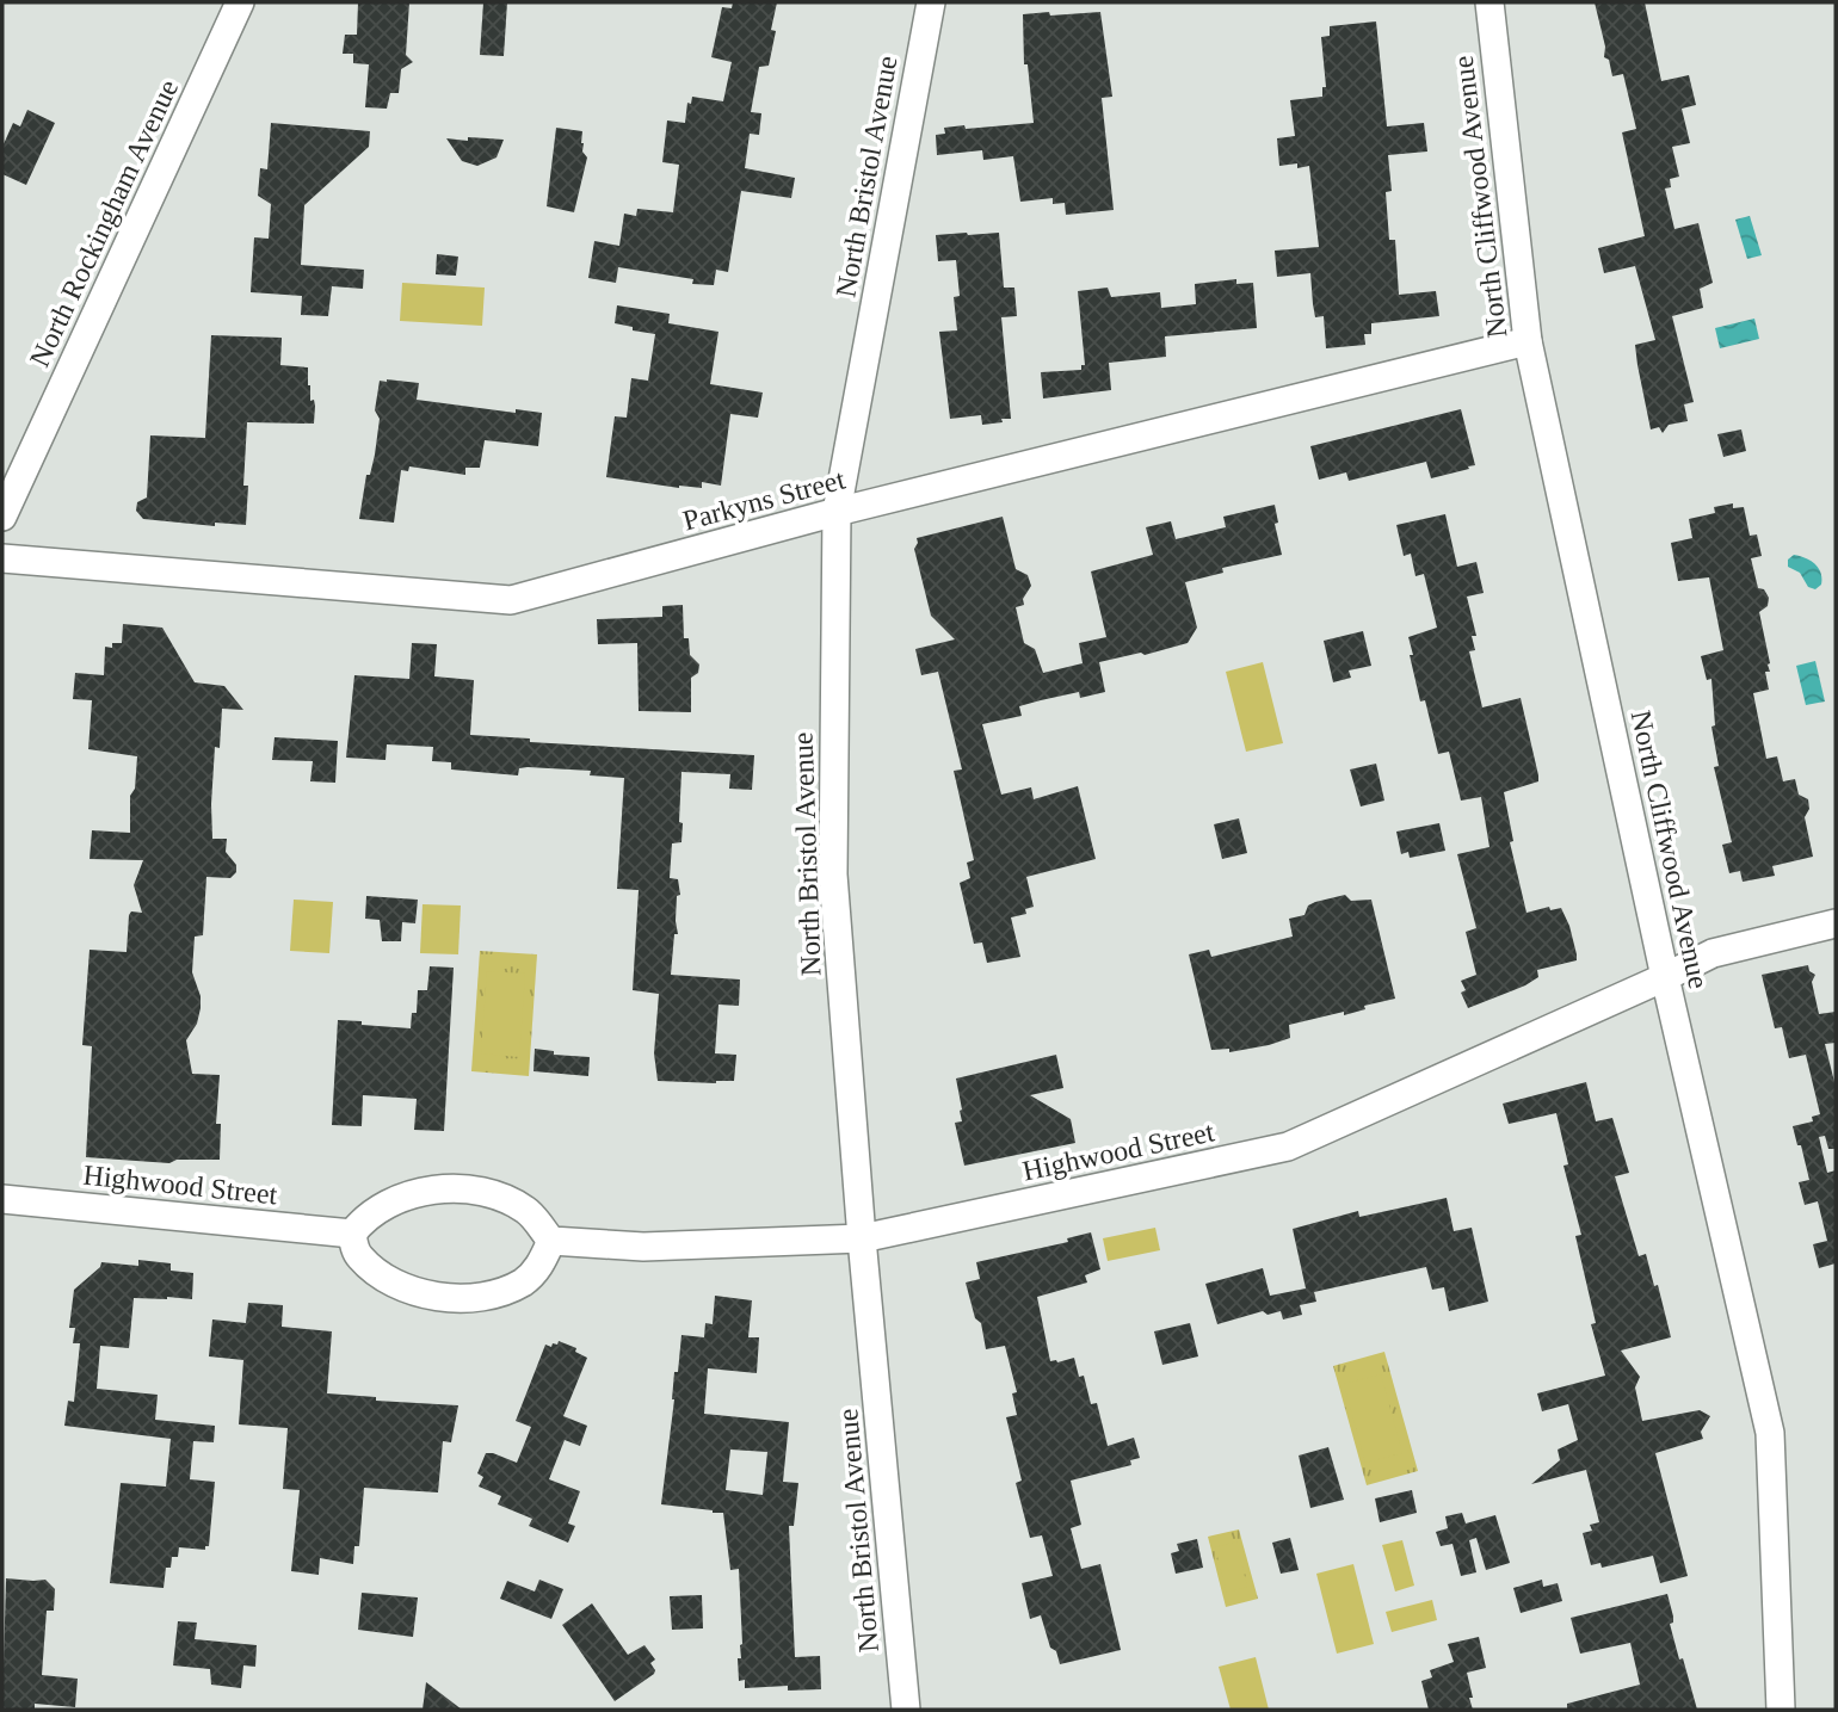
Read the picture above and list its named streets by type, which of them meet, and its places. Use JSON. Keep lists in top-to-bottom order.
{
  "streets": {
    "street": [
      "North Bristol Avenue",
      "North Cliffwood Avenue",
      "North Rockingham Avenue",
      "Parkyns Street",
      "Highwood Street"
    ]
  },
  "crossings": [
    ["North Bristol Avenue", "Parkyns Street"],
    ["North Bristol Avenue", "Highwood Street"],
    ["North Cliffwood Avenue", "Parkyns Street"],
    ["North Cliffwood Avenue", "Highwood Street"]
  ]
}
